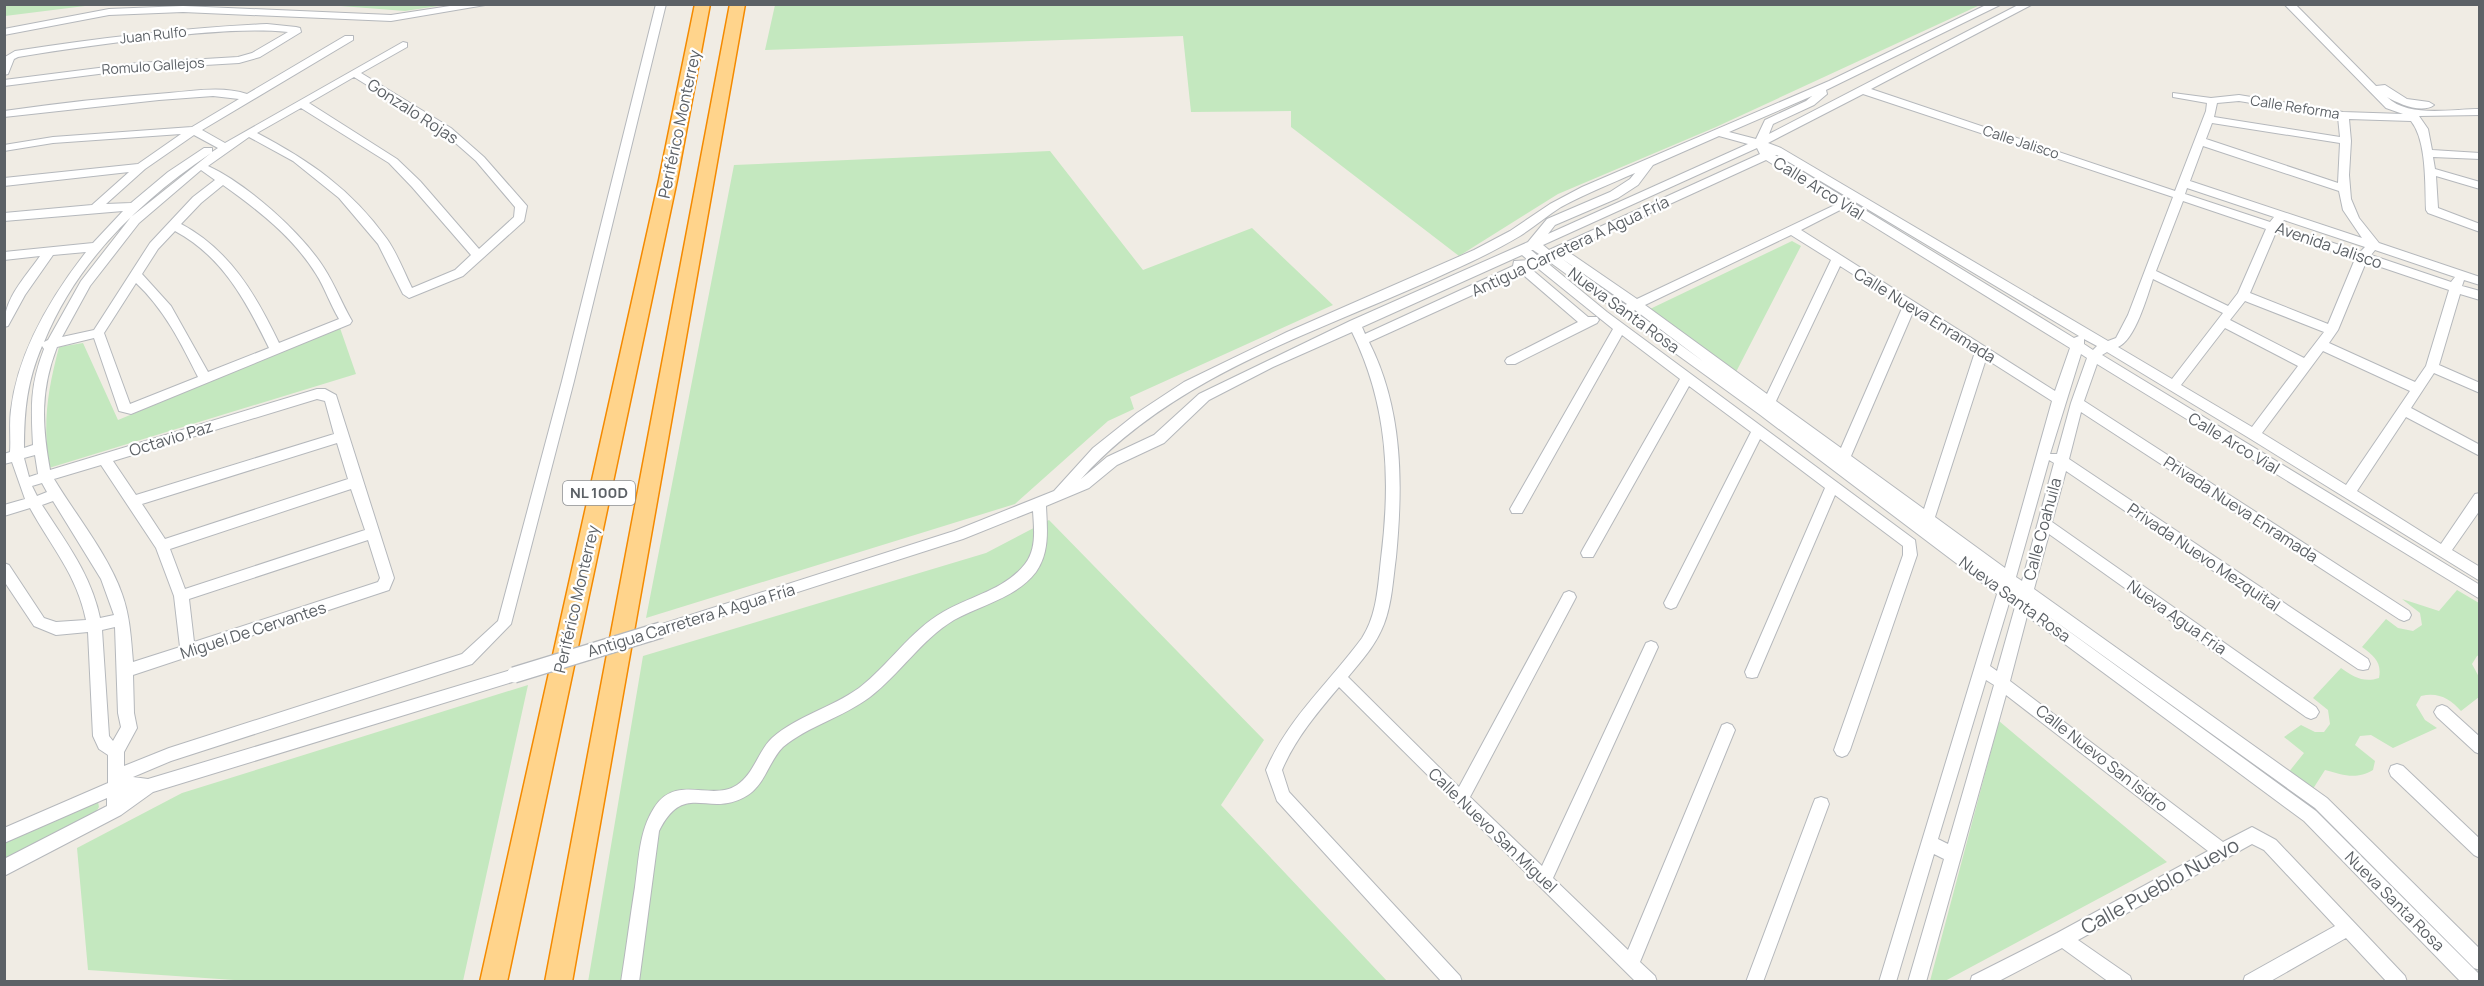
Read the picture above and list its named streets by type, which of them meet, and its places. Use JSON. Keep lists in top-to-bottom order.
{
  "streets": {
    "highway": ["Periférico Monterrey", "NL 100D"],
    "street": [
      "Juan Rulfo",
      "Romulo Gallejos",
      "Calle Reforma",
      "Gonzalo Rojas",
      "Calle Jalisco",
      "Calle Arco Vial",
      "Avenida Jalisco",
      "Antigua Carretera A Agua Fría",
      "Nueva Santa Rosa",
      "Calle Nueva Enramada",
      "Octavio Paz",
      "Privada Nueva Enramada",
      "Calle Coahuila",
      "Privada Nuevo Mezquital",
      "Nueva Agua Fria",
      "Miguel De Cervantes",
      "Calle Nuevo San Isidro",
      "Calle Nuevo San Miguel",
      "Calle Pueblo Nuevo"
    ]
  },
  "crossings": [
    ["Juan Rulfo", "Romulo Gallejos"],
    ["Calle Jalisco", "Avenida Jalisco"],
    ["Calle Arco Vial", "Antigua Carretera A Agua Fría"],
    ["Calle Arco Vial", "Calle Coahuila"],
    ["Antigua Carretera A Agua Fría", "Nueva Santa Rosa"],
    ["Nueva Santa Rosa", "Calle Coahuila"],
    ["Calle Nueva Enramada", "Calle Coahuila"],
    ["Privada Nueva Enramada", "Calle Coahuila"],
    ["Calle Coahuila", "Privada Nuevo Mezquital"],
    ["Calle Coahuila", "Nueva Agua Fria"],
    ["Calle Coahuila", "Calle Nuevo San Isidro"],
    ["Calle Nuevo San Isidro", "Calle Pueblo Nuevo"]
  ]
}
